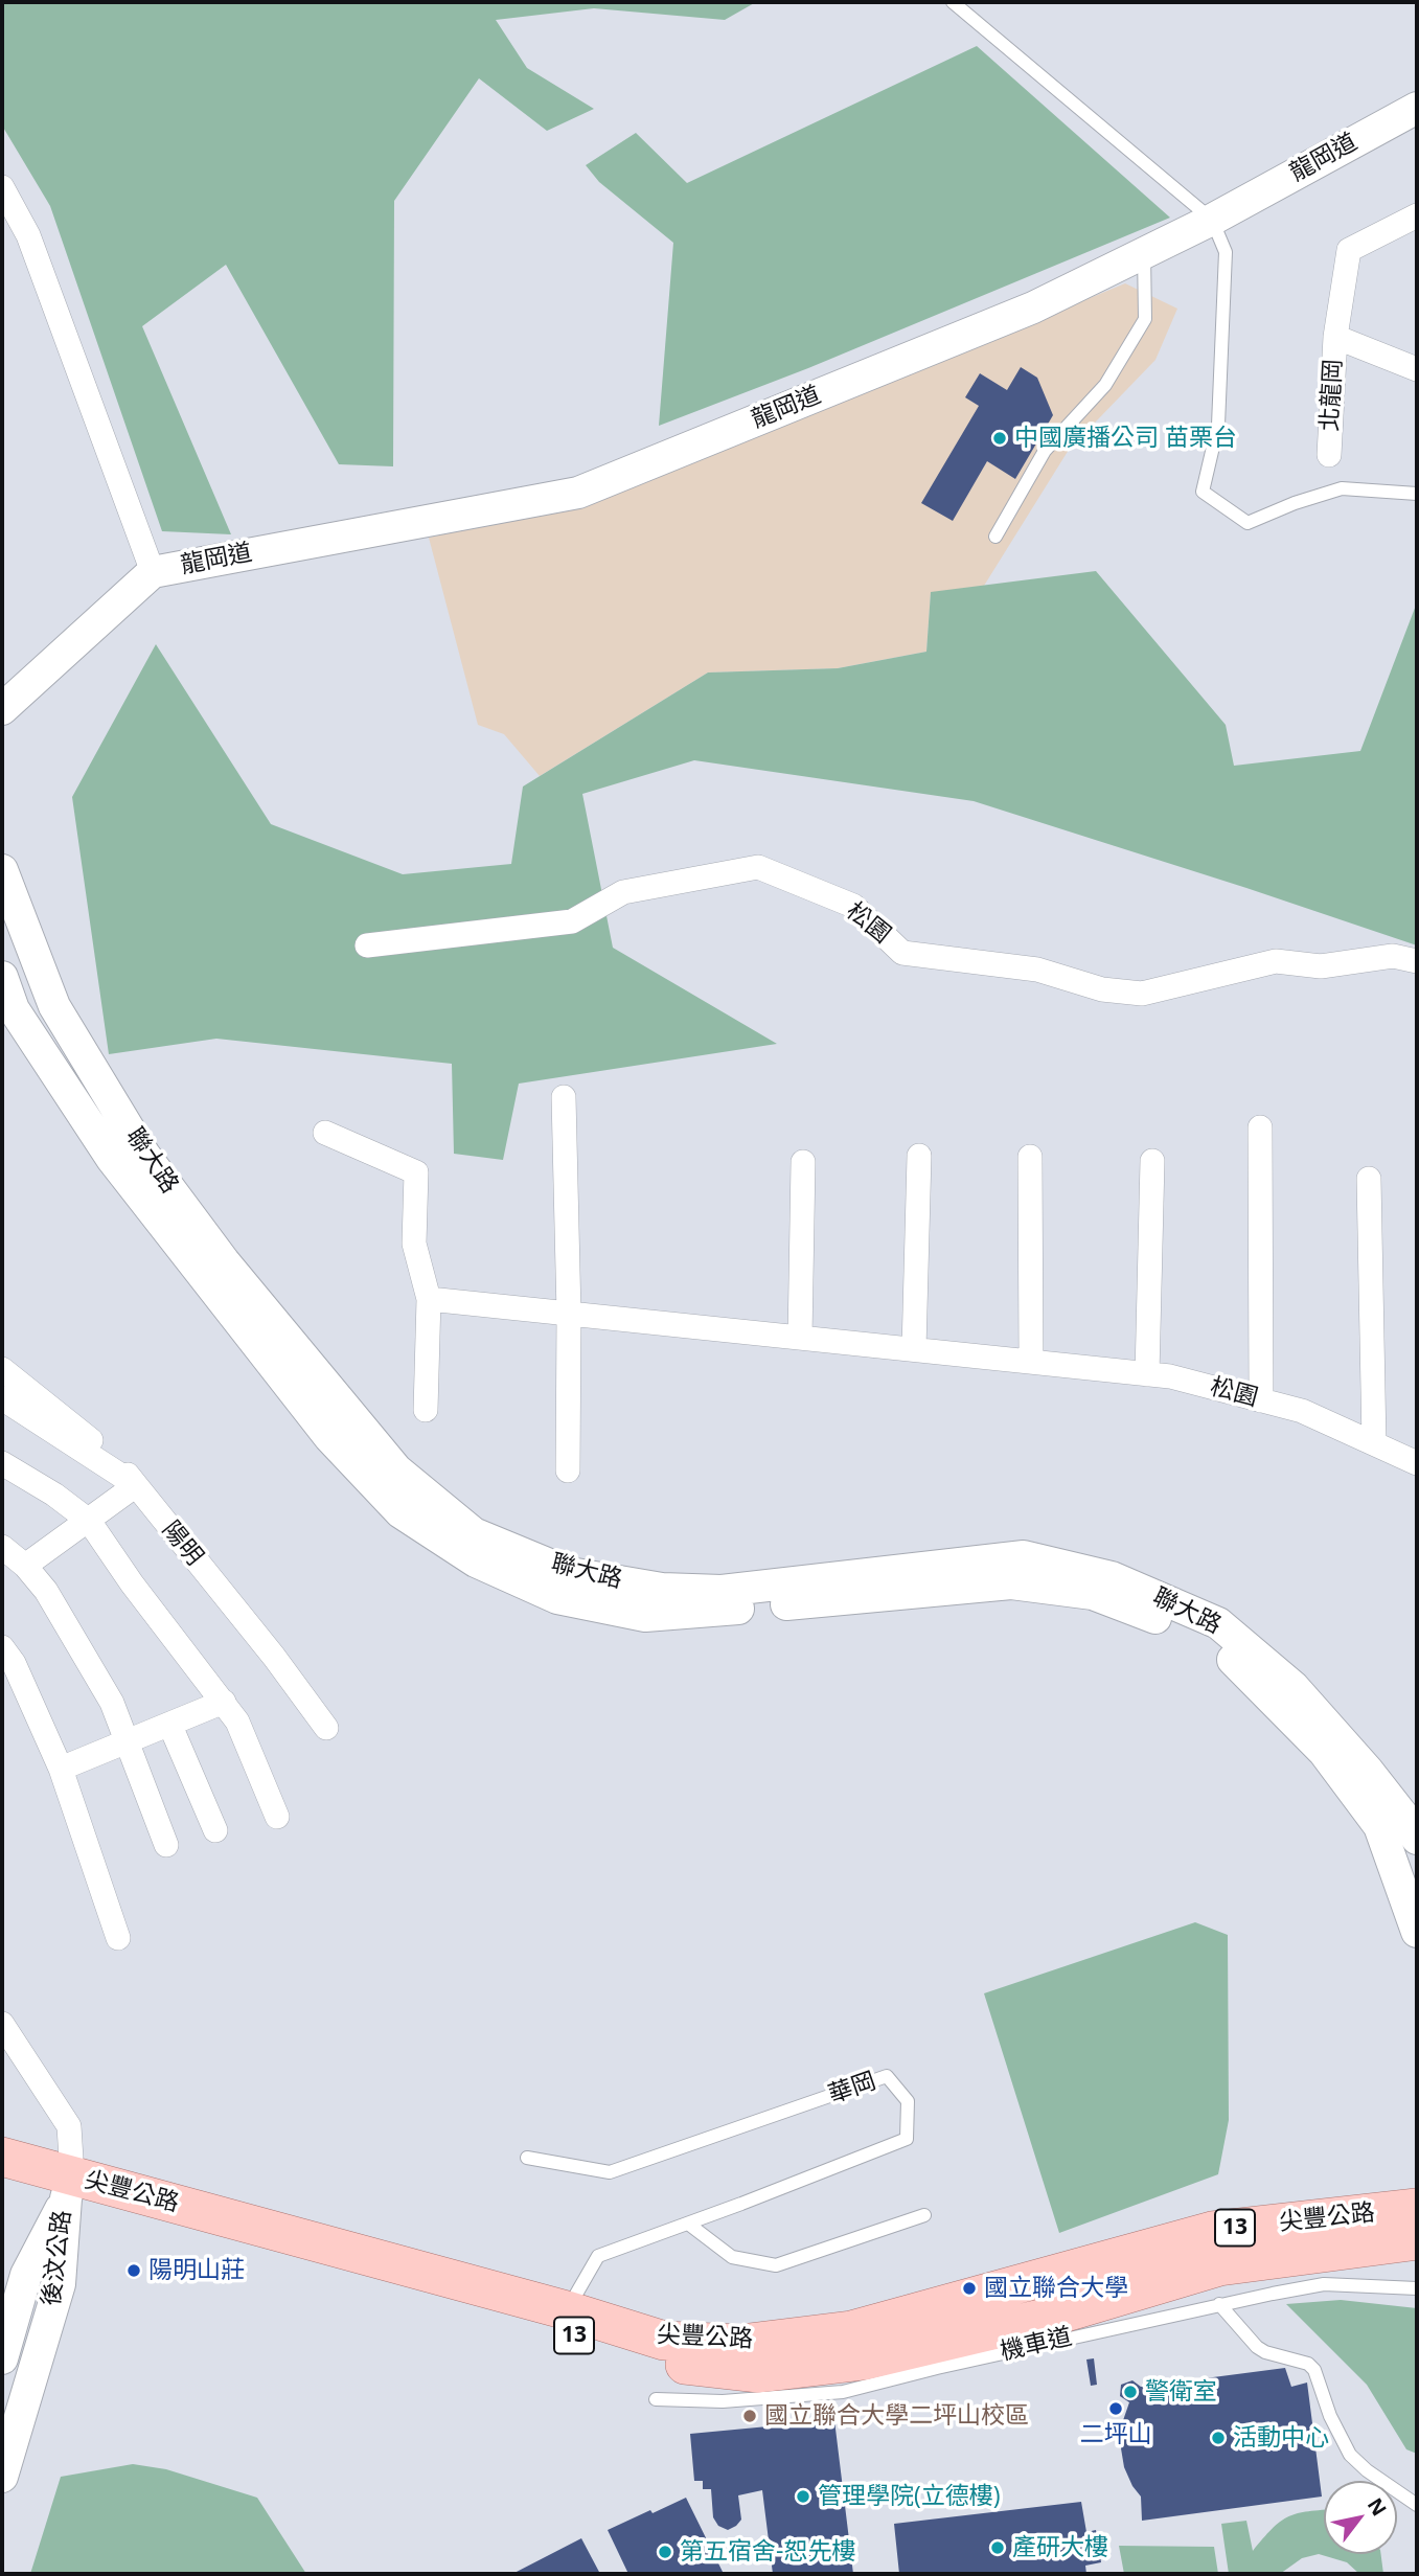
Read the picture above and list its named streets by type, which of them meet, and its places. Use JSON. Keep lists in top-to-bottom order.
{
  "streets": {
    "main road": ["尖豐公路", "13"],
    "street": [
      "龍岡道",
      "北龍岡",
      "松園",
      "聯大路",
      "陽明",
      "後汶公路"
    ],
    "lane": ["華岡", "機車道"]
  },
  "crossings": [
    ["華岡", "尖豐公路"],
    ["尖豐公路", "後汶公路"]
  ],
  "places": [
    "中國廣播公司 苗栗台",
    "陽明山莊",
    "國立聯合大學",
    "警衛室",
    "二坪山",
    "國立聯合大學二坪山校區",
    "活動中心",
    "管理學院(立德樓)",
    "產研大樓",
    "第五宿舍-恕先樓"
  ],
  "north": "top right"
}
